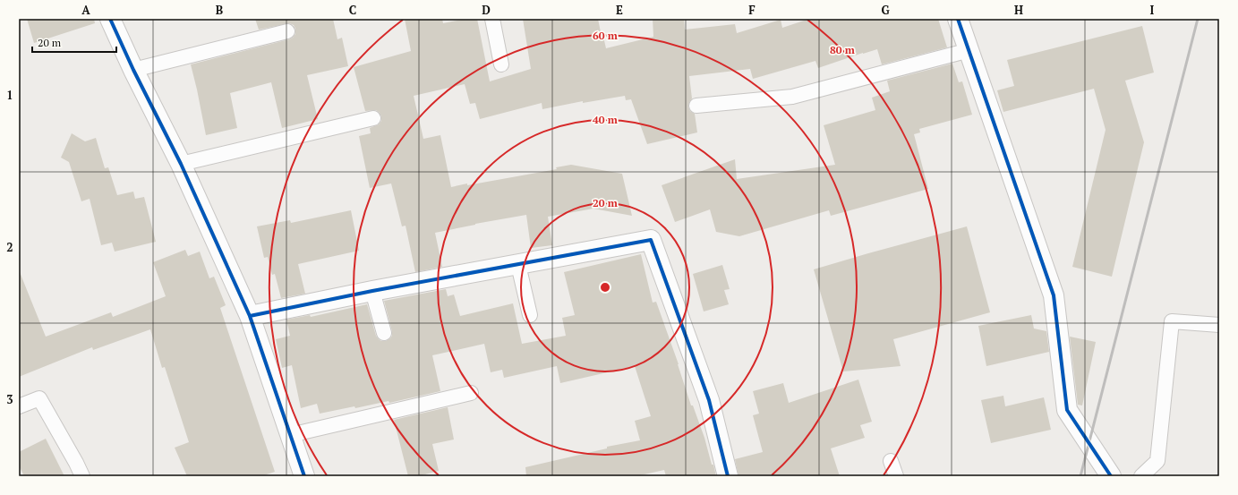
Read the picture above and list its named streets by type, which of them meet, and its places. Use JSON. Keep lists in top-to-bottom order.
{
  "scale_bar": "20 m",
  "grid": {
    "columns": [
      "A",
      "B",
      "C",
      "D",
      "E",
      "F",
      "G",
      "H",
      "I"
    ],
    "rows": ["1", "2", "3"]
  },
  "rings": [
    "60 m",
    "80 m",
    "40 m",
    "20 m"
  ]
}
